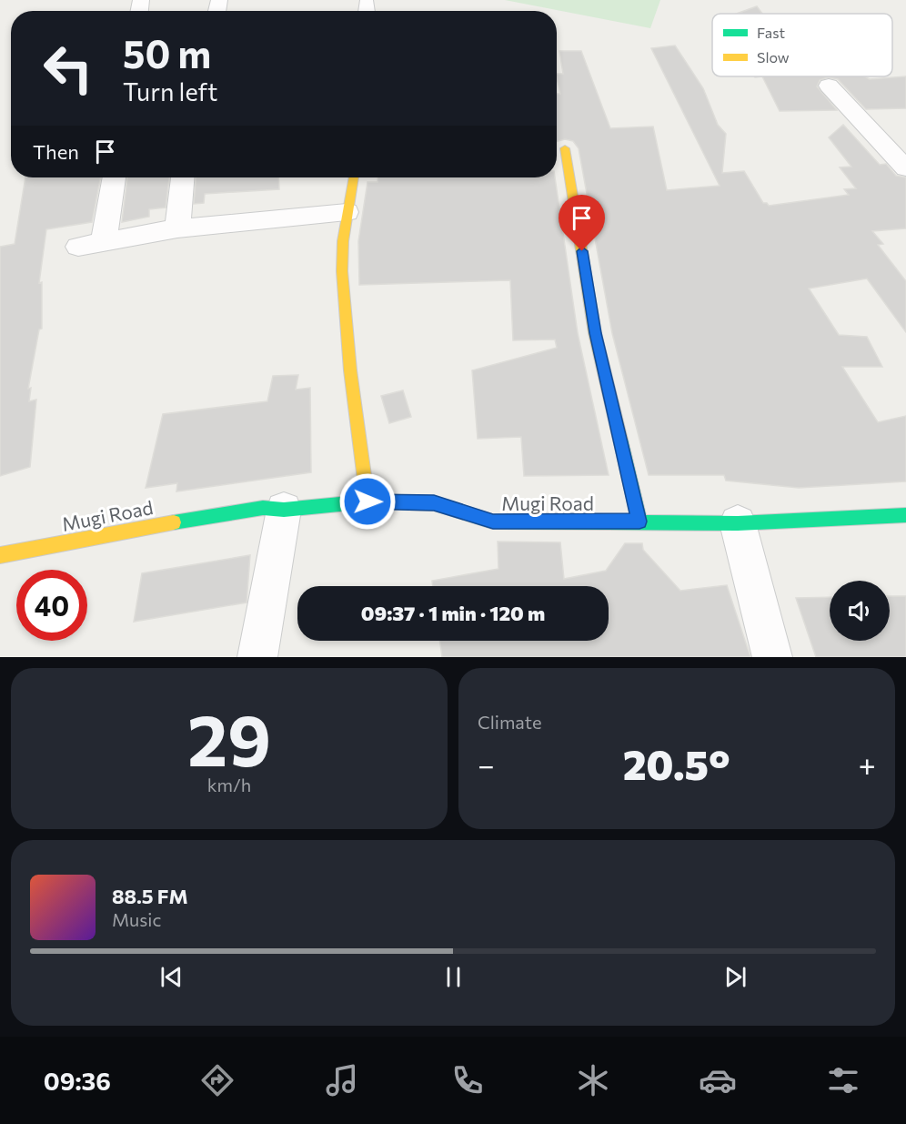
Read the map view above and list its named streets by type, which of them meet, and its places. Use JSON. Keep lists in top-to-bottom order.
{
  "streets": {
    "street": ["Mugi Road"]
  },
  "legend": ["Fast", "Slow"],
  "page": {
    "turn": ["50 m", "Turn left"],
    "then": "Then",
    "limit": "40",
    "trip": "09:37 · 1 min · 120 m",
    "tile": [
      ["29", "km/h"],
      "Climate"
    ],
    "heat": ["−", "20.5°", "+"],
    "song": ["88.5 FM", "Music"],
    "tabs": "09:36"
  }
}
